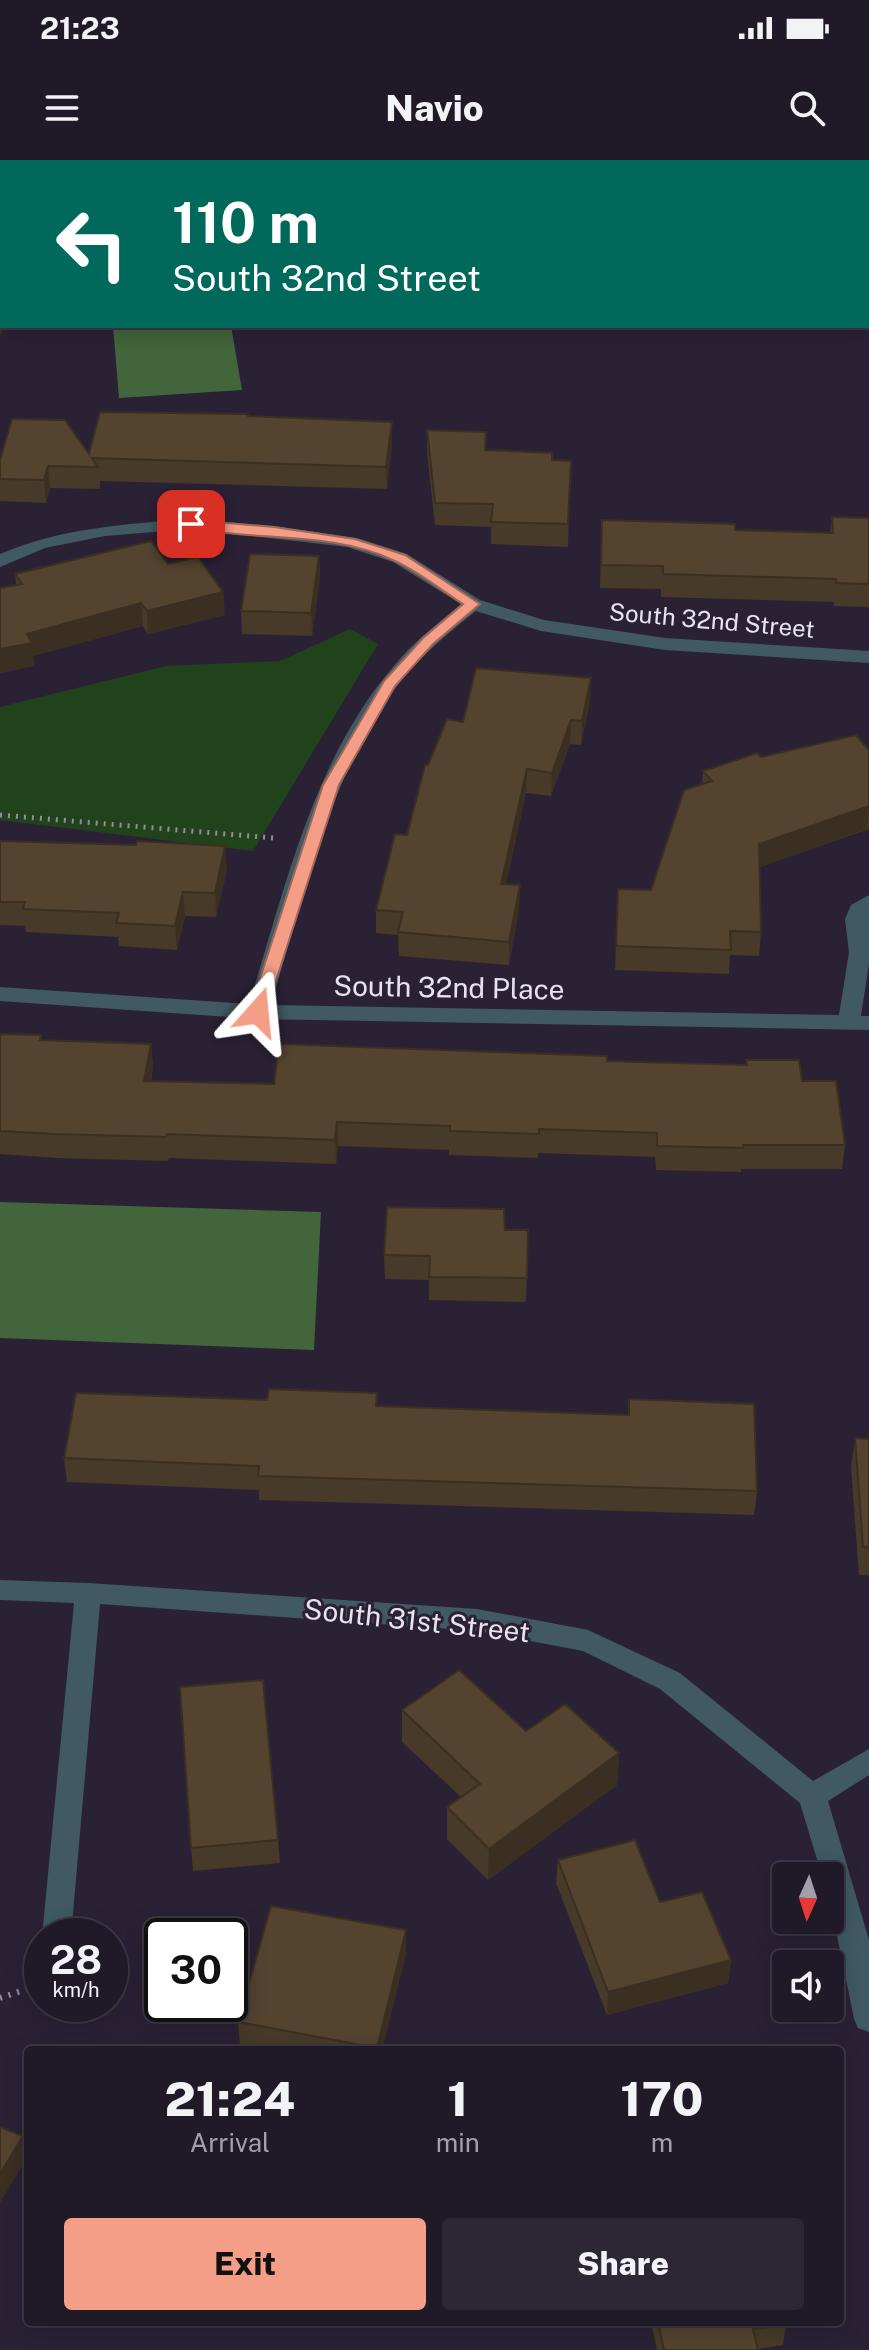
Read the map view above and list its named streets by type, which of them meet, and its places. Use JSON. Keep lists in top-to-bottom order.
{
  "streets": {
    "street": ["South 32nd Street", "South 32nd Place", "South 31st Street"]
  },
  "north": "bottom",
  "page": {
    "status": "21:23",
    "header": "Navio",
    "turn": ["110 m", "South 32nd Street"],
    "speed": "28 km/h",
    "limit": "30",
    "eta": [
      "21:24",
      "Arrival",
      "1",
      "min",
      "170",
      "m"
    ],
    "buttons": ["Exit", "Share"]
  }
}
